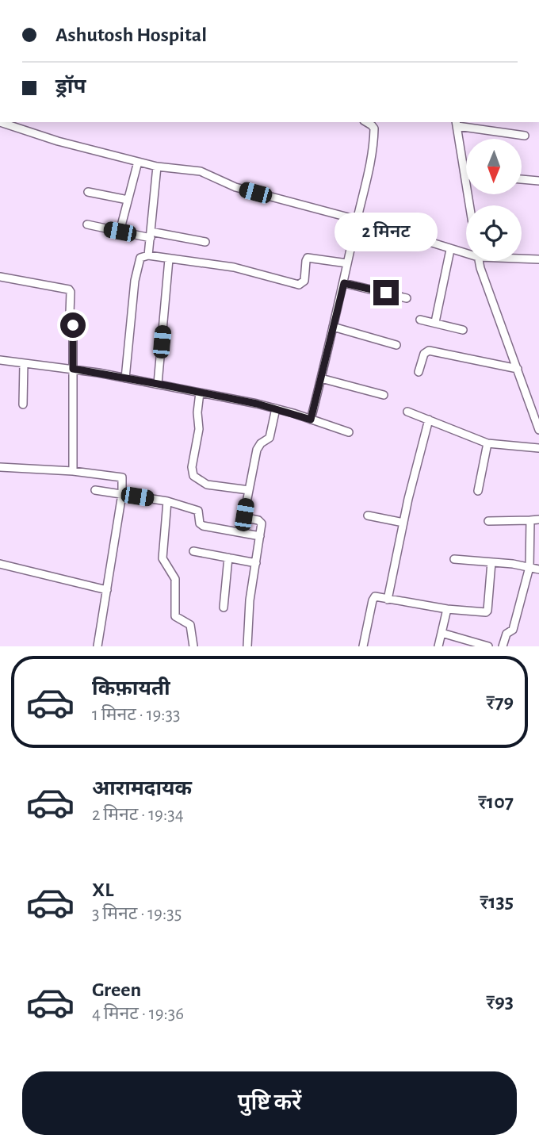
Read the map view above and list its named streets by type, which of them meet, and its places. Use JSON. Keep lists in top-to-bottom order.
{
  "north": "bottom",
  "page": {
    "banner": ["Ashutosh Hospital", "ड्रॉप"],
    "bubble": "2 मिनट",
    "list": [
      {
        "name": "किफ़ायती",
        "note": "1 मिनट · 19:33",
        "value": "₹79"
      },
      {
        "name": "आरामदायक",
        "note": "2 मिनट · 19:34",
        "value": "₹107"
      },
      {
        "name": "XL",
        "note": "3 मिनट · 19:35",
        "value": "₹135"
      },
      {
        "name": "Green",
        "note": "4 मिनट · 19:36",
        "value": "₹93"
      }
    ],
    "buttons": "पुष्टि करें"
  }
}
